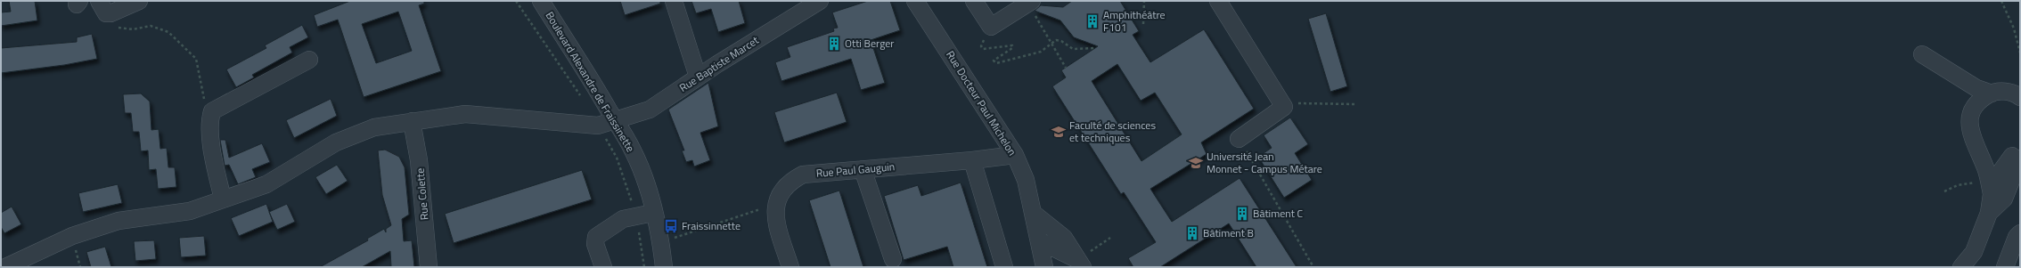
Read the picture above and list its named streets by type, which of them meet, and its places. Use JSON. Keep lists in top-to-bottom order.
{
  "streets": {
    "street": [
      "Rue Baptiste Marcet",
      "Boulevard Alexandre de Fraissinette",
      "Rue Docteur Paul Michelon",
      "Rue Paul Gauguin",
      "Rue Colette"
    ]
  },
  "crossings": [
    ["Rue Baptiste Marcet", "Boulevard Alexandre de Fraissinette"],
    ["Rue Baptiste Marcet", "Rue Colette"],
    ["Rue Docteur Paul Michelon", "Rue Paul Gauguin"]
  ],
  "places": {
    "building": [
      "Amphithéâtre F101",
      "Otti Berger",
      "Bâtiment C",
      "Bâtiment B"
    ],
    "school or university": ["Faculté de sciences et techniques", "Université Jean Monnet - Campus Métare"],
    "bus stop": ["Fraissinnette"]
  }
}
